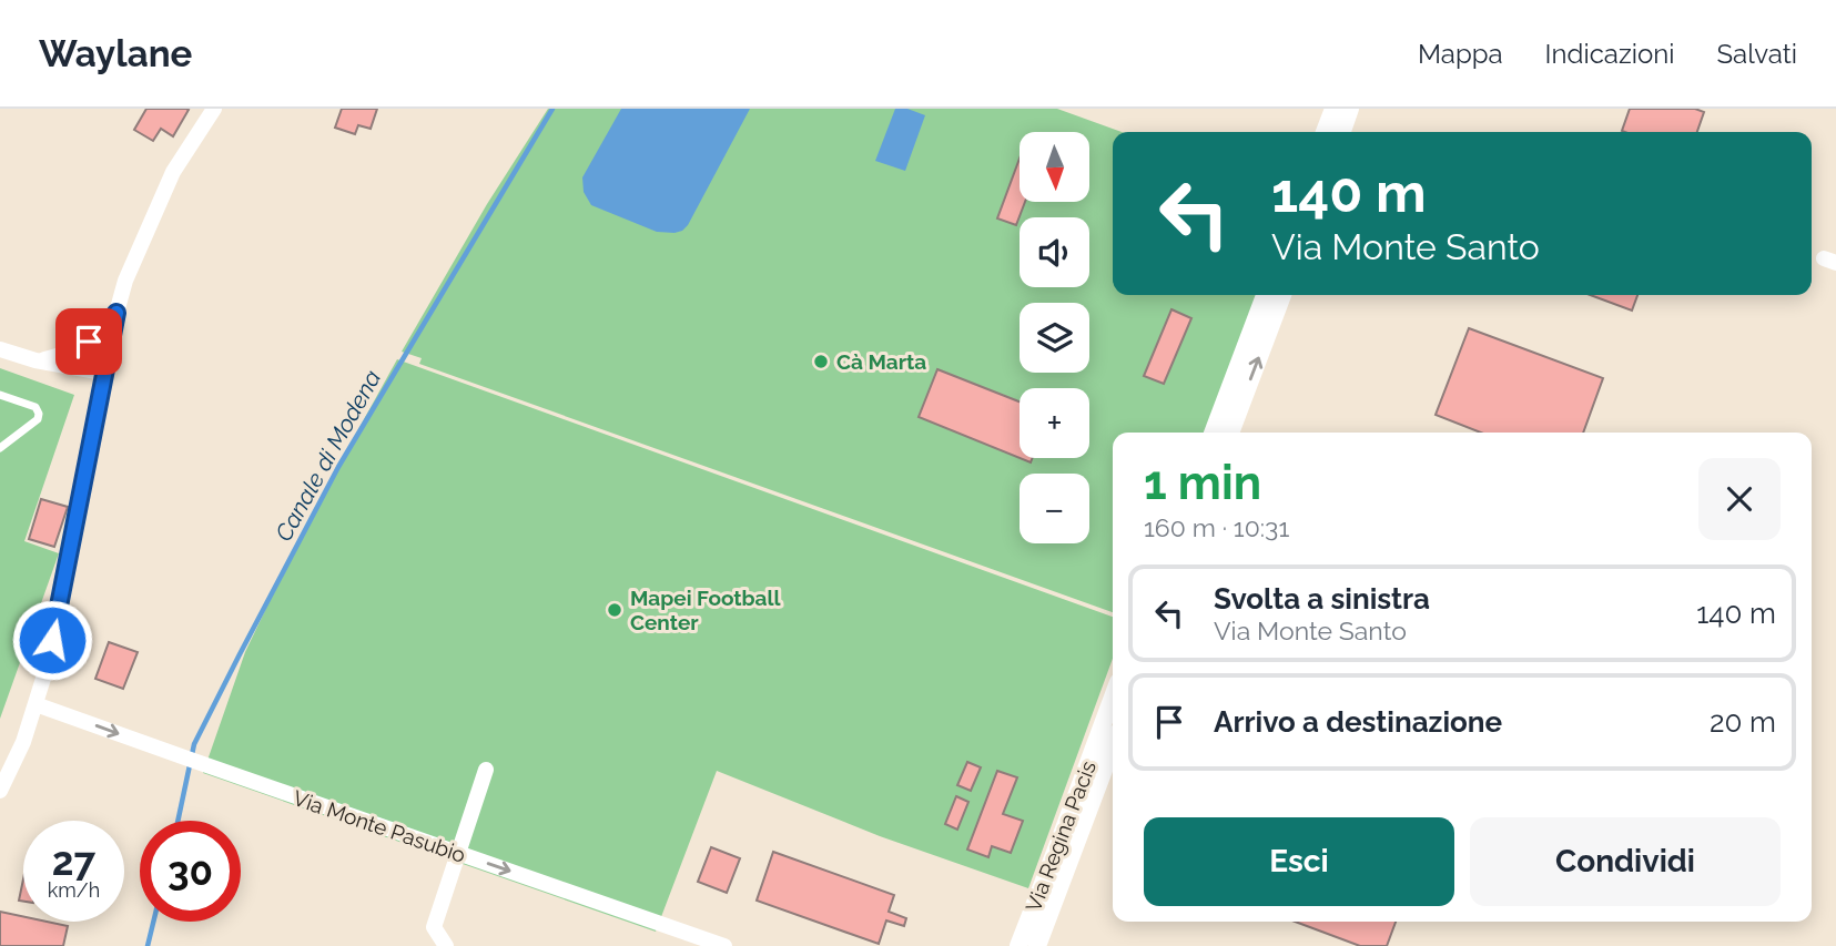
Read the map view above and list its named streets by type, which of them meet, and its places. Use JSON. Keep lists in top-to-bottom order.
{
  "streets": {
    "street": ["Via Monte Pasubio", "Via Regina Pacis"]
  },
  "one_way": ["Via Monte Pasubio"],
  "water": ["Canale di Modena"],
  "places": ["Cà Marta", "Mapei Football Center"],
  "north": "bottom",
  "page": {
    "header": "Waylane",
    "nav": ["Mappa", "Indicazioni", "Salvati"],
    "map_buttons": ["+", "−"],
    "turn": ["140 m", "Via Monte Santo"],
    "heading": ["1 min", "160 m · 10:31"],
    "list": [
      {
        "name": "Svolta a sinistra",
        "note": "Via Monte Santo",
        "value": "140 m"
      },
      {
        "name": "Arrivo a destinazione",
        "value": "20 m"
      }
    ],
    "buttons": ["Esci", "Condividi"],
    "speed": "27 km/h",
    "limit": "30"
  }
}
